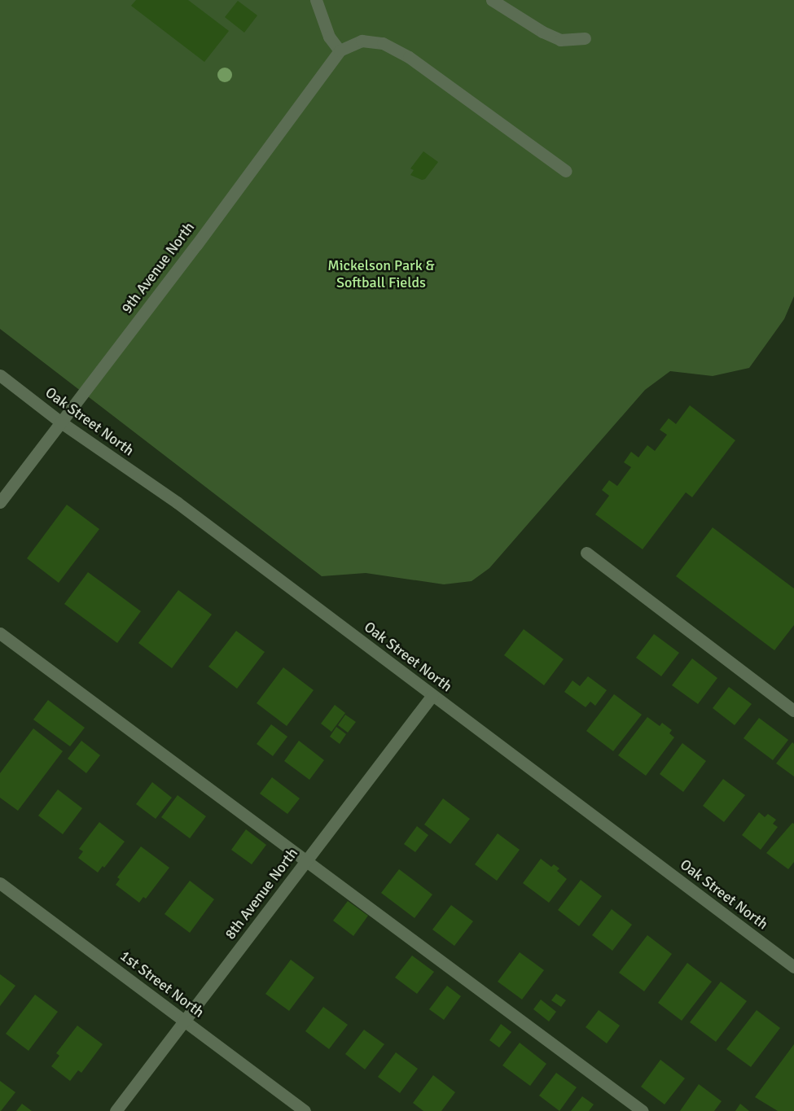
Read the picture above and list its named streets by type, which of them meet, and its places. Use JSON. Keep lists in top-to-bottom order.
{
  "streets": {
    "street": [
      "9th Avenue North",
      "Oak Street North",
      "8th Avenue North",
      "1st Street North"
    ]
  },
  "crossings": [
    ["9th Avenue North", "Oak Street North"],
    ["Oak Street North", "8th Avenue North"],
    ["8th Avenue North", "1st Street North"]
  ],
  "parks": ["Mickelson Park & Softball Fields"]
}
